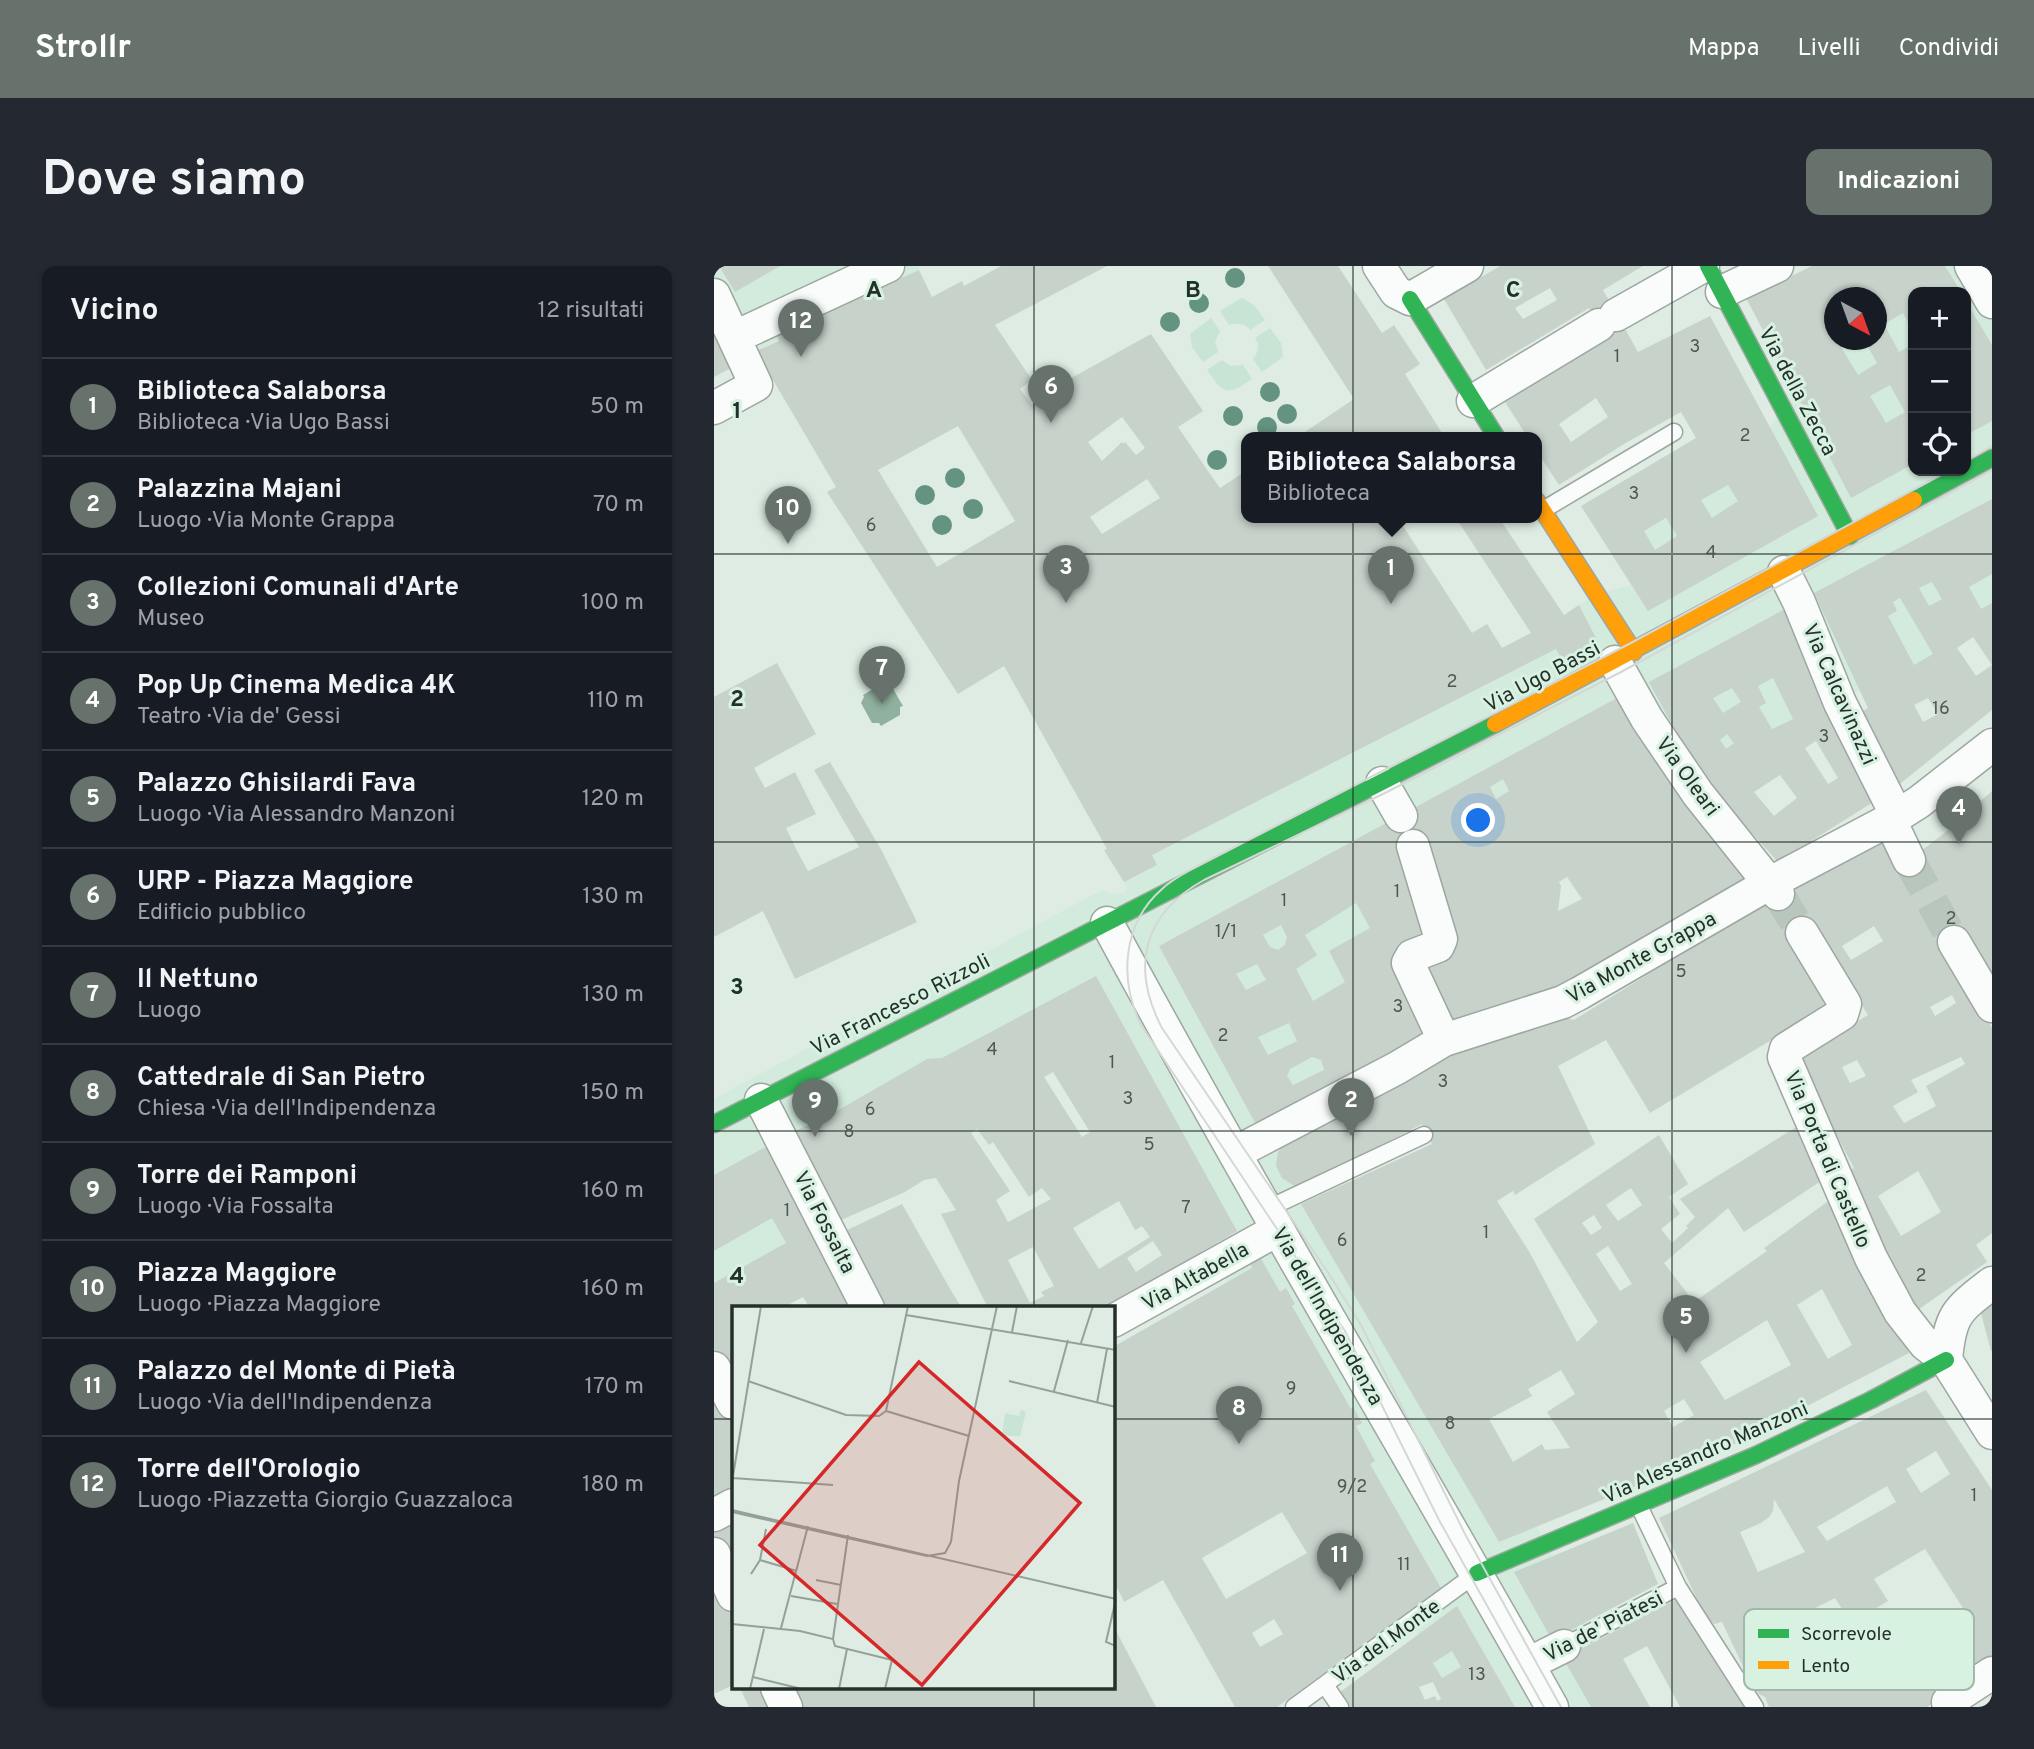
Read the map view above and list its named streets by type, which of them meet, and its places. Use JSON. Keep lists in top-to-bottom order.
{
  "streets": {
    "street": [
      "Via della Zecca",
      "Via Ugo Bassi",
      "Via Calcavinazzi",
      "Via Oleari",
      "Via Monte Grappa",
      "Via Francesco Rizzoli",
      "Via Porta di Castello",
      "Via Fossalta",
      "Via Altabella",
      "Via dell'Indipendenza",
      "Via Alessandro Manzoni",
      "Via de' Piatesi"
    ],
    "lane": ["Via del Monte"]
  },
  "crossings": [
    ["Via della Zecca", "Via Ugo Bassi"],
    ["Via Ugo Bassi", "Via Calcavinazzi"],
    ["Via Ugo Bassi", "Via Oleari"],
    ["Via Ugo Bassi", "Via Francesco Rizzoli"],
    ["Via Ugo Bassi", "Via dell'Indipendenza"],
    ["Via Calcavinazzi", "Via Monte Grappa"],
    ["Via Oleari", "Via Monte Grappa"],
    ["Via Monte Grappa", "Via dell'Indipendenza"],
    ["Via Francesco Rizzoli", "Via Fossalta"],
    ["Via Francesco Rizzoli", "Via dell'Indipendenza"],
    ["Via Porta di Castello", "Via Alessandro Manzoni"],
    ["Via Altabella", "Via dell'Indipendenza"],
    ["Via dell'Indipendenza", "Via Alessandro Manzoni"],
    ["Via dell'Indipendenza", "Via de' Piatesi"],
    ["Via dell'Indipendenza", "Via del Monte"],
    ["Via Alessandro Manzoni", "Via de' Piatesi"],
    ["Via Alessandro Manzoni", "Via del Monte"]
  ],
  "house_numbers": [
    "3",
    "1",
    "2",
    "3",
    "6",
    "4",
    "2",
    "16",
    "3",
    "1",
    "1",
    "2",
    "1/1",
    "5",
    "3",
    "2",
    "4",
    "1",
    "3",
    "3",
    "6",
    "8",
    "5",
    "7",
    "1",
    "1",
    "6",
    "2",
    "9",
    "8",
    "9/2",
    "1",
    "11",
    "13"
  ],
  "legend": ["Scorrevole", "Lento"],
  "north": "bottom right",
  "page": {
    "header": "Strollr",
    "nav": ["Mappa", "Livelli", "Condividi"],
    "buttons": "Indicazioni",
    "title": "Dove siamo",
    "heading": ["Vicino", "12 risultati"],
    "map_buttons": ["+", "−"],
    "pins": [
      "12",
      "6",
      "10",
      "3",
      "1",
      "7",
      "4",
      "2",
      "9",
      "5",
      "8",
      "11"
    ],
    "list": [
      {
        "mark": "1",
        "name": "Biblioteca Salaborsa",
        "note": "Biblioteca · Via Ugo Bassi",
        "value": "50 m"
      },
      {
        "mark": "2",
        "name": "Palazzina Majani",
        "note": "Luogo · Via Monte Grappa",
        "value": "70 m"
      },
      {
        "mark": "3",
        "name": "Collezioni Comunali d'Arte",
        "note": "Museo",
        "value": "100 m"
      },
      {
        "mark": "4",
        "name": "Pop Up Cinema Medica 4K",
        "note": "Teatro · Via de' Gessi",
        "value": "110 m"
      },
      {
        "mark": "5",
        "name": "Palazzo Ghisilardi Fava",
        "note": "Luogo · Via Alessandro Manzoni",
        "value": "120 m"
      },
      {
        "mark": "6",
        "name": "URP - Piazza Maggiore",
        "note": "Edificio pubblico",
        "value": "130 m"
      },
      {
        "mark": "7",
        "name": "Il Nettuno",
        "note": "Luogo",
        "value": "130 m"
      },
      {
        "mark": "8",
        "name": "Cattedrale di San Pietro",
        "note": "Chiesa · Via dell'Indipendenza",
        "value": "150 m"
      },
      {
        "mark": "9",
        "name": "Torre dei Ramponi",
        "note": "Luogo · Via Fossalta",
        "value": "160 m"
      },
      {
        "mark": "10",
        "name": "Piazza Maggiore",
        "note": "Luogo · Piazza Maggiore",
        "value": "160 m"
      },
      {
        "mark": "11",
        "name": "Palazzo del Monte di Pietà",
        "note": "Luogo · Via dell'Indipendenza",
        "value": "170 m"
      },
      {
        "mark": "12",
        "name": "Torre dell'Orologio",
        "note": "Luogo · Piazzetta Giorgio Guazzaloca",
        "value": "180 m"
      }
    ],
    "popup": ["Biblioteca Salaborsa", "Biblioteca"]
  },
  "grid": {
    "columns": ["A", "B", "C"],
    "rows": [
      "1",
      "2",
      "3",
      "4"
    ]
  }
}
